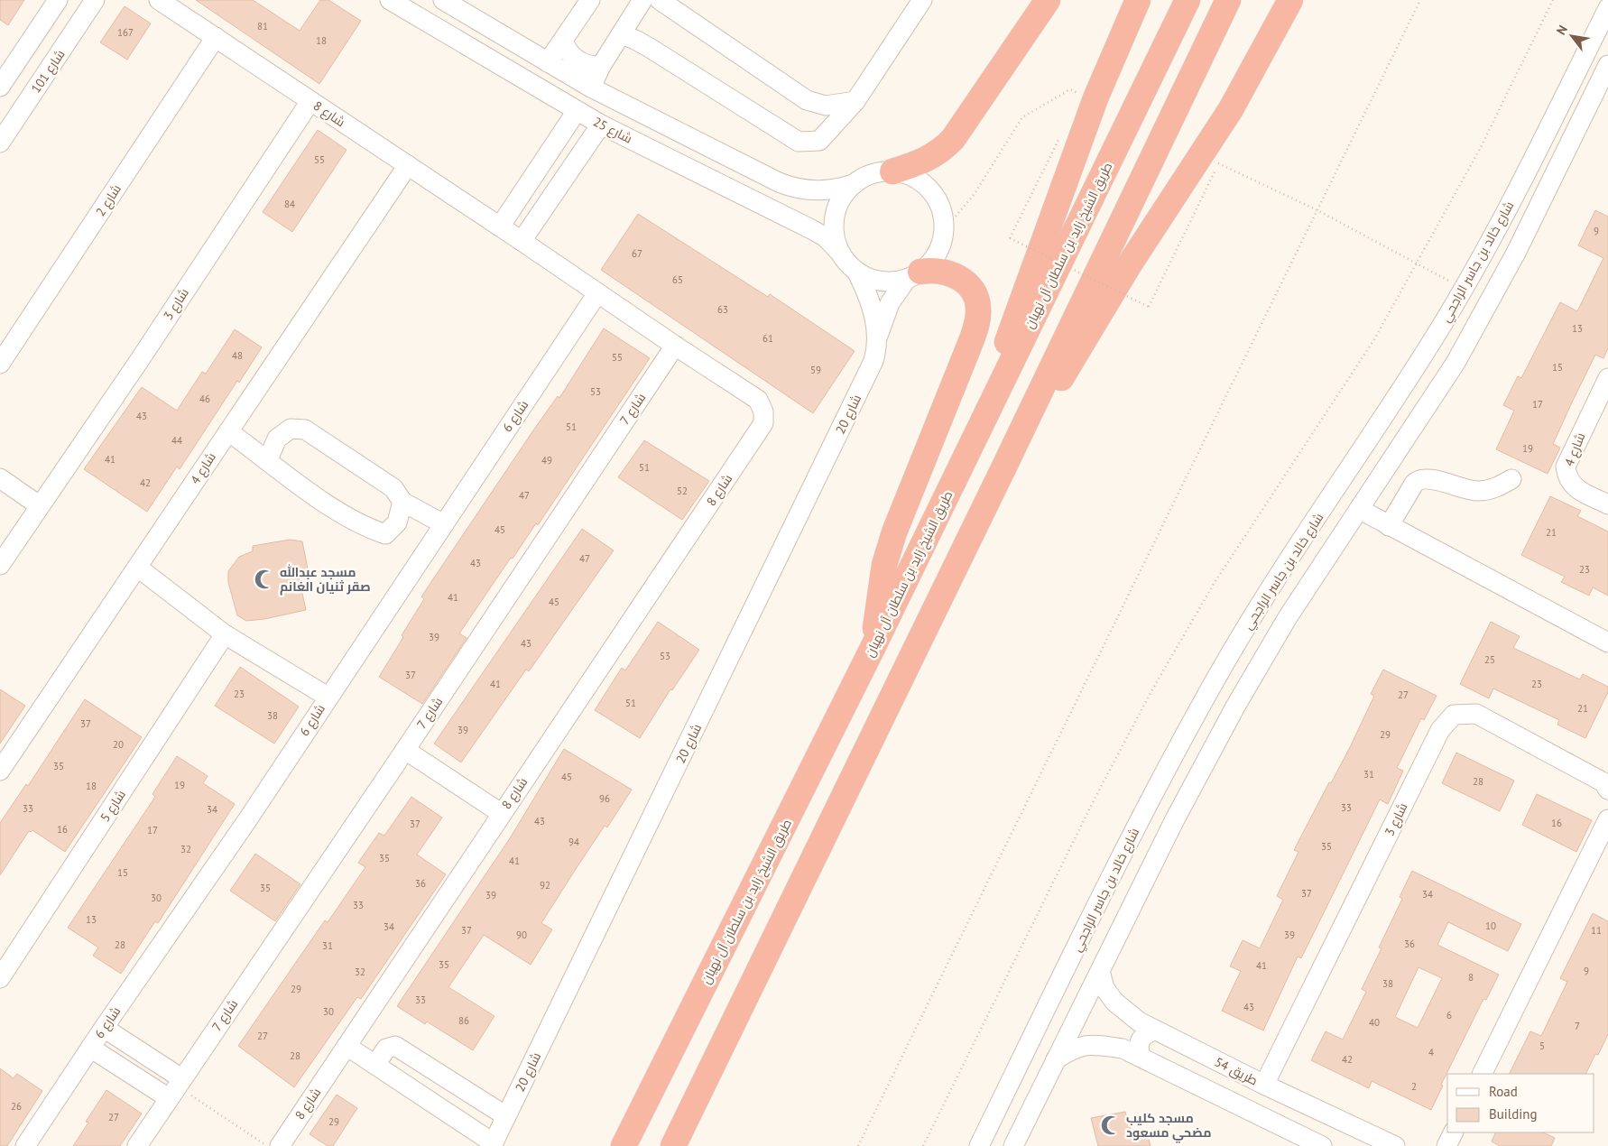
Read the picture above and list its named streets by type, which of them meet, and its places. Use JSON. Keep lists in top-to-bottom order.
{
  "streets": {
    "highway": ["طريق الشيخ زايد بن سلطان آل نهيان"],
    "street": [
      "شارع 101",
      "شارع 8",
      "شارع 25",
      "شارع 2",
      "شارع خالد بن جاسر الراجحي",
      "شارع 3",
      "شارع 7",
      "شارع 20",
      "شارع 6",
      "شارع 4",
      "شارع 5",
      "طريق 54"
    ]
  },
  "crossings": [
    ["شارع 8", "شارع 2"],
    ["شارع 8", "شارع 3"],
    ["شارع 8", "شارع 7"],
    ["شارع 8", "شارع 6"],
    ["شارع 8", "شارع 4"],
    ["شارع 25", "شارع 20"],
    ["شارع 3", "طريق 54"]
  ],
  "places": {
    "mosque": ["مسجد عبدالله صقر ثنيان الغانم", "مسجد كليب مضحي مسعود"]
  },
  "house_numbers": [
    "81",
    "167",
    "18",
    "55",
    "84",
    "9",
    "67",
    "65",
    "63",
    "13",
    "61",
    "48",
    "55",
    "15",
    "59",
    "53",
    "46",
    "17",
    "43",
    "51",
    "44",
    "19",
    "41",
    "49",
    "51",
    "42",
    "52",
    "47",
    "45",
    "21",
    "47",
    "43",
    "23",
    "41",
    "45",
    "39",
    "43",
    "53",
    "25",
    "37",
    "41",
    "23",
    "23",
    "27",
    "51",
    "21",
    "38",
    "37",
    "39",
    "29",
    "20",
    "35",
    "31",
    "45",
    "28",
    "19",
    "18",
    "96",
    "33",
    "33",
    "34",
    "43",
    "16",
    "37",
    "16",
    "17",
    "94",
    "35",
    "32",
    "35",
    "41",
    "15",
    "36",
    "92",
    "35",
    "37",
    "34",
    "39",
    "30",
    "33",
    "13",
    "10",
    "34",
    "37",
    "11",
    "90",
    "39",
    "36",
    "28",
    "31",
    "35",
    "41",
    "9",
    "32",
    "8",
    "38",
    "29",
    "33",
    "43",
    "30",
    "6",
    "86",
    "40",
    "7",
    "27",
    "5",
    "4",
    "28",
    "42",
    "2",
    "26",
    "27",
    "29"
  ],
  "legend": ["Road", "Building"],
  "north": "top left"
}
